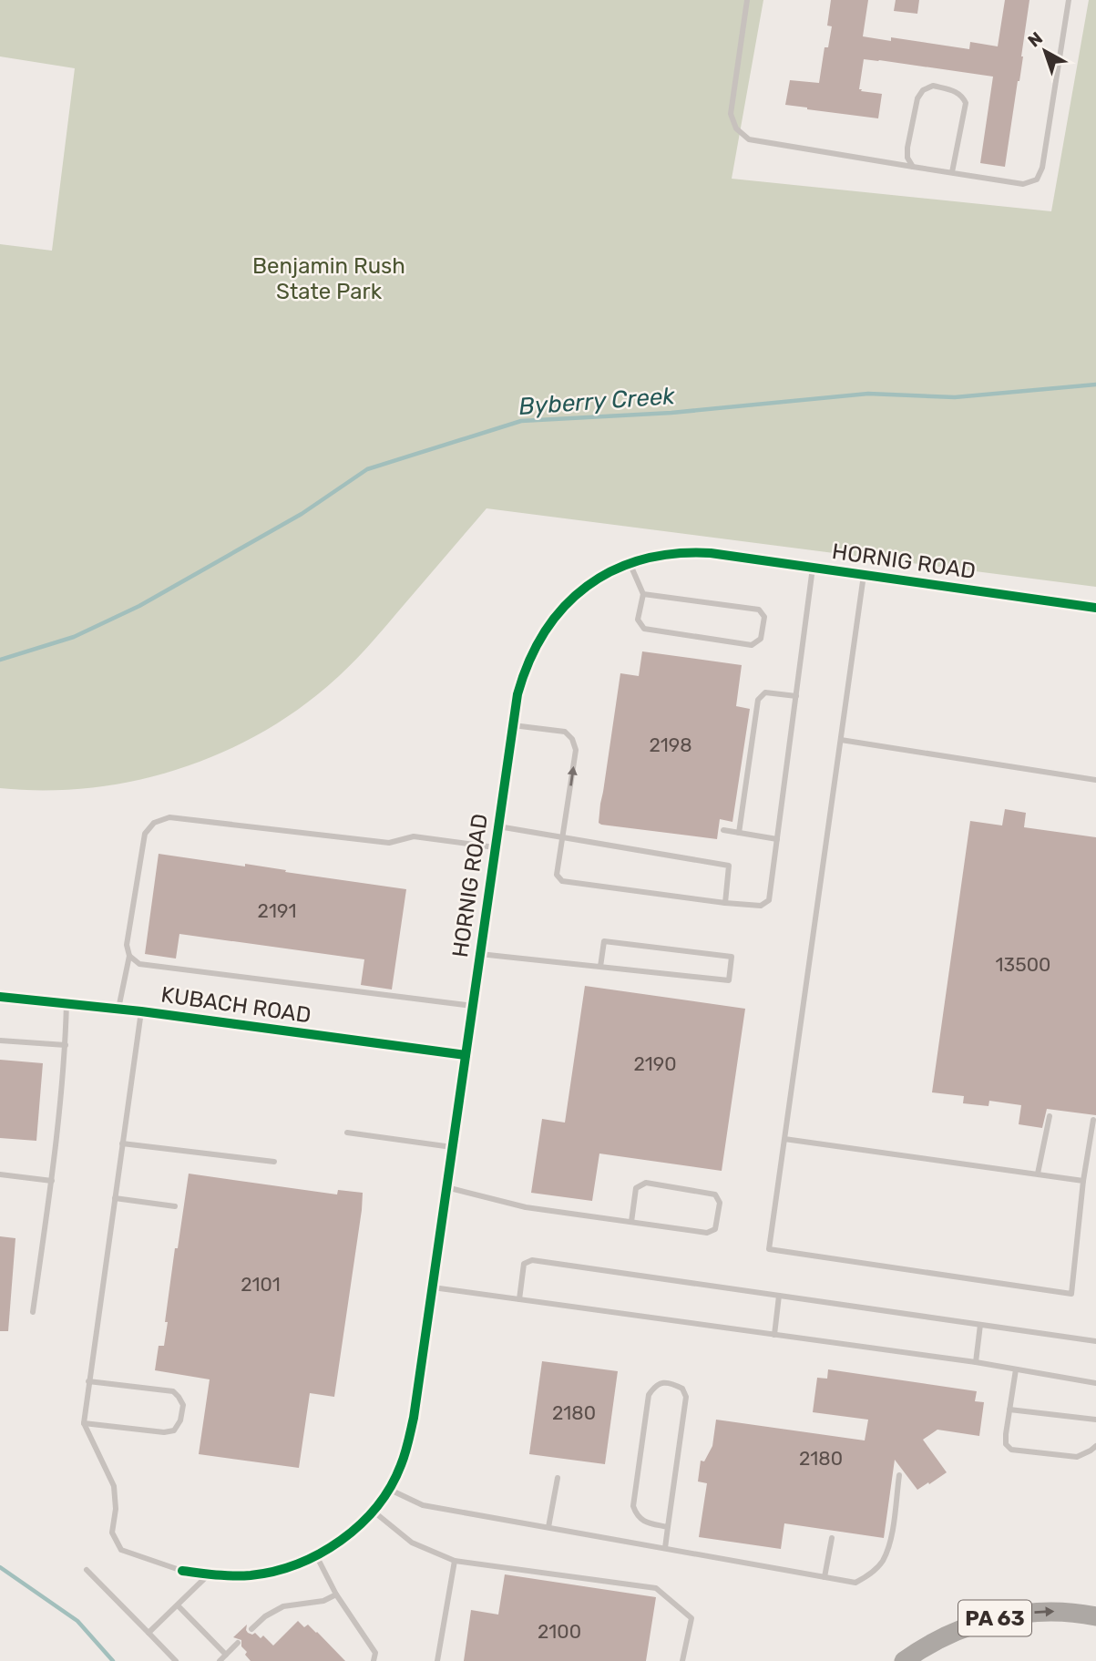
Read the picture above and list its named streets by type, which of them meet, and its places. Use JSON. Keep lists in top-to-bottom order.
{
  "streets": {
    "highway": ["PA 63"],
    "street": ["HORNIG ROAD", "KUBACH ROAD"]
  },
  "crossings": [
    ["HORNIG ROAD", "KUBACH ROAD"]
  ],
  "water": ["Byberry Creek"],
  "parks": ["Benjamin Rush State Park"],
  "house_numbers": [
    "2198",
    "2191",
    "13500",
    "2190",
    "2101",
    "2180",
    "2180",
    "2100"
  ],
  "north": "top left"
}
